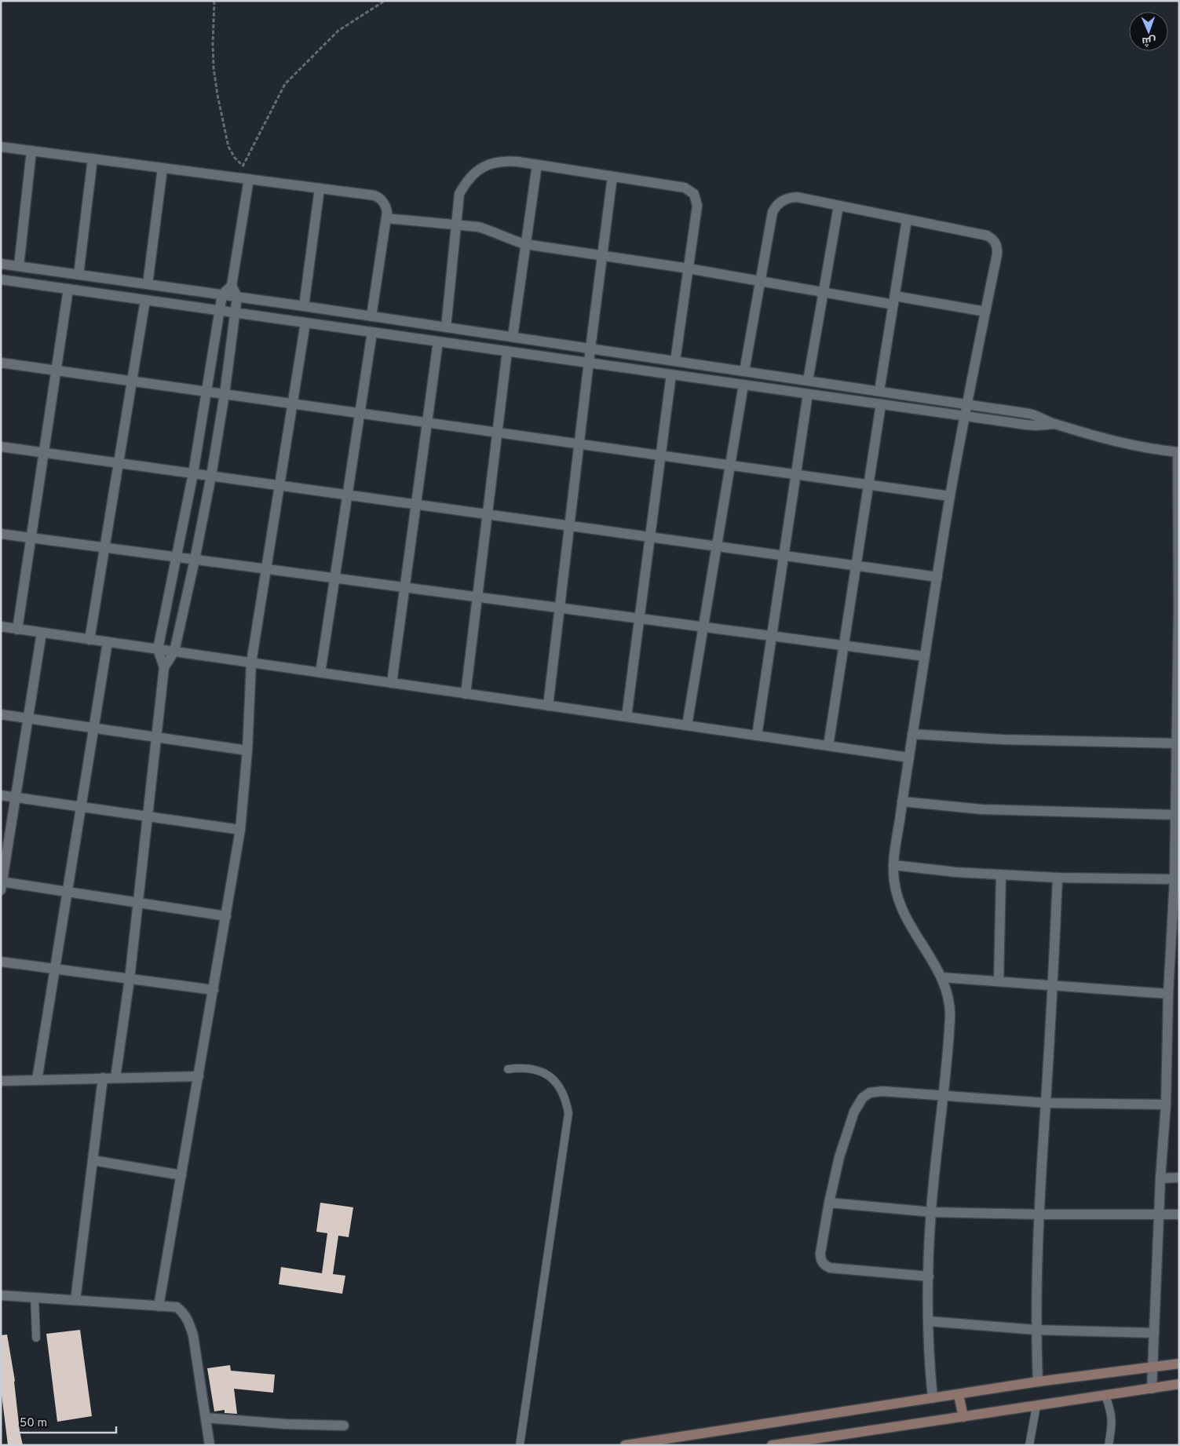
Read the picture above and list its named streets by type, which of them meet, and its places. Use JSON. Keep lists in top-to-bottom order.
{
  "scale_bar": "50 m",
  "north": "bottom"
}
